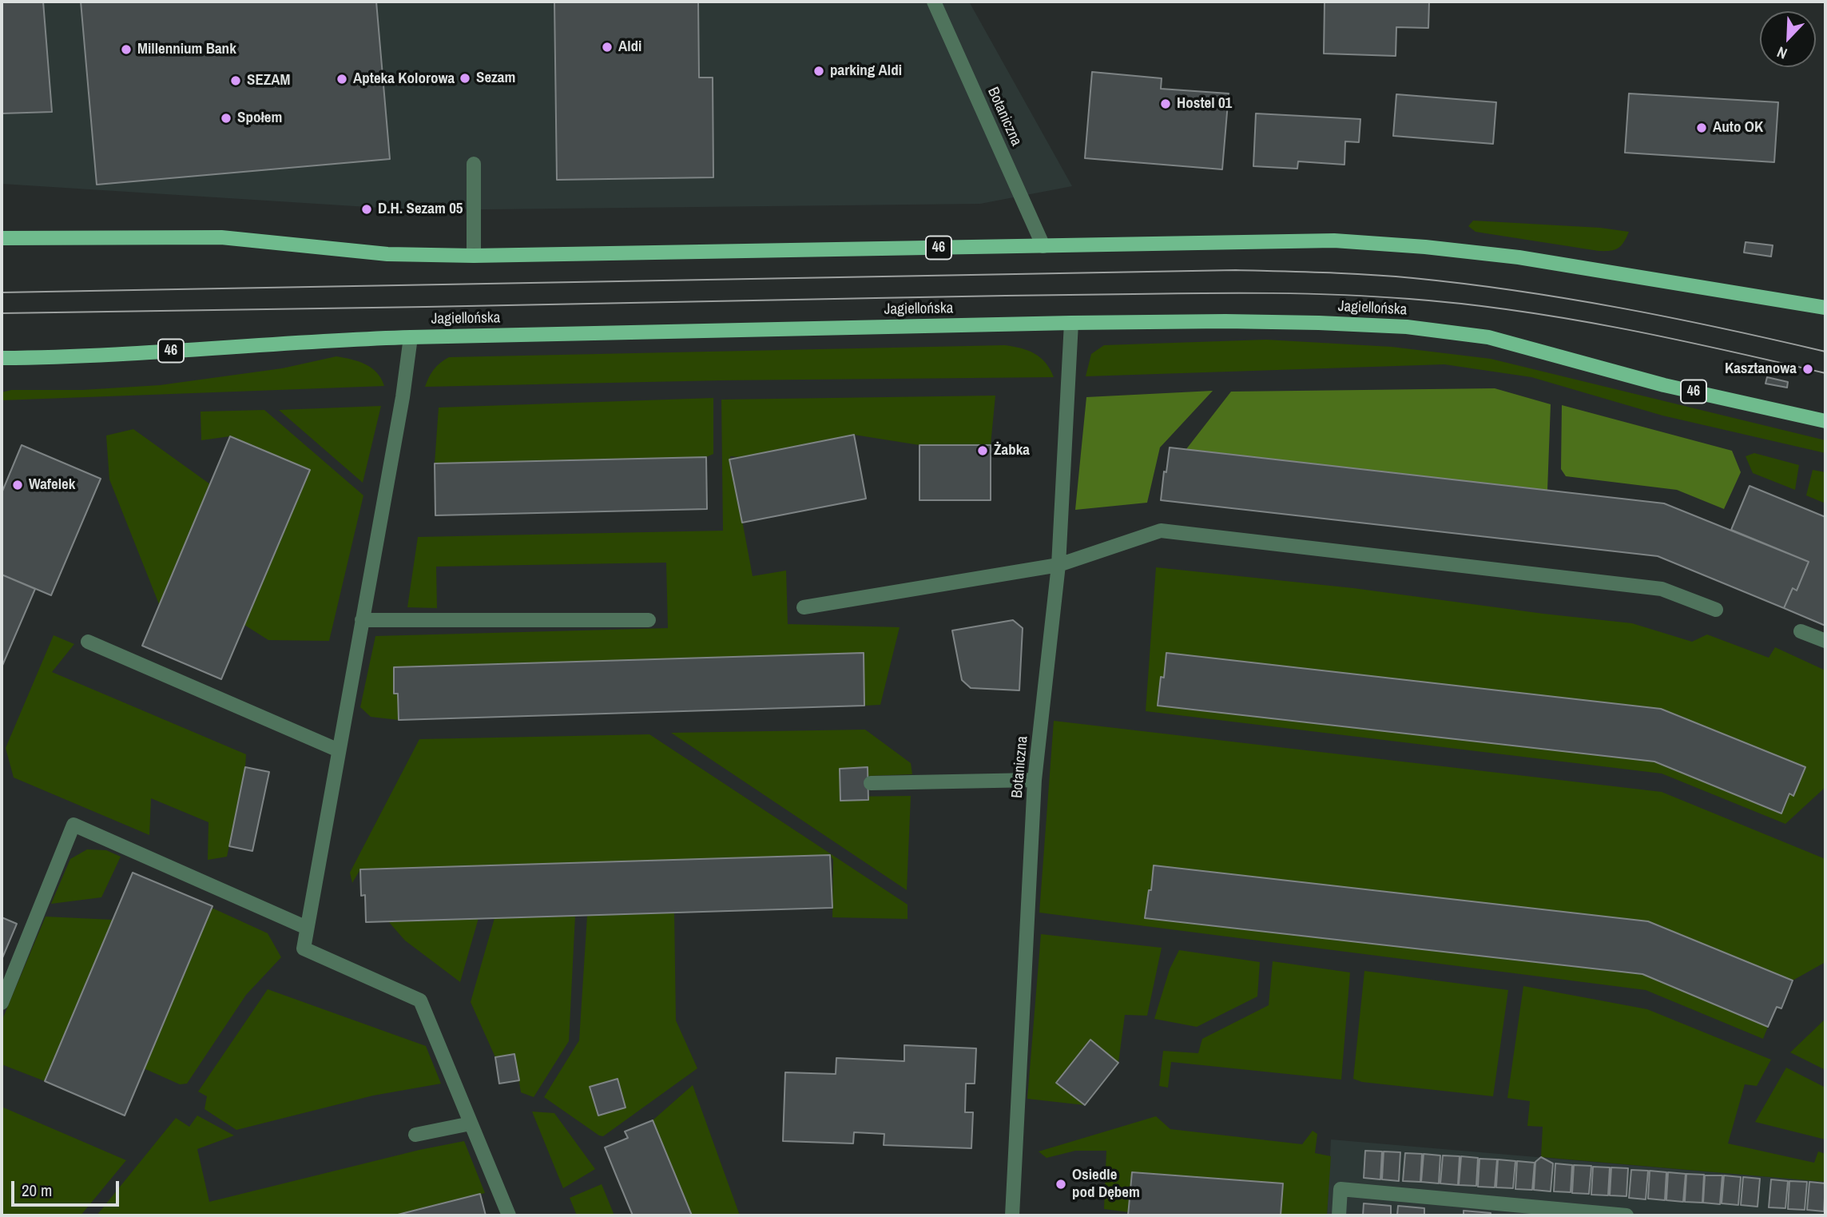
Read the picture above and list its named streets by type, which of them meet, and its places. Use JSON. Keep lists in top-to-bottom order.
{
  "streets": {
    "main road": ["46", "Jagiellońska"],
    "street": ["Botaniczna"]
  },
  "crossings": [
    ["Botaniczna", "46"],
    ["Botaniczna", "Jagiellońska"]
  ],
  "places": [
    "Aldi",
    "Millennium Bank",
    "parking Aldi",
    "Sezam",
    "Apteka Kolorowa",
    "SEZAM",
    "Hostel 01",
    "Społem",
    "Auto OK",
    "D.H. Sezam 05",
    "Kasztanowa",
    "Żabka",
    "Wafelek",
    "Osiedle pod Dębem"
  ],
  "scale_bar": "20 m",
  "north": "bottom left"
}
